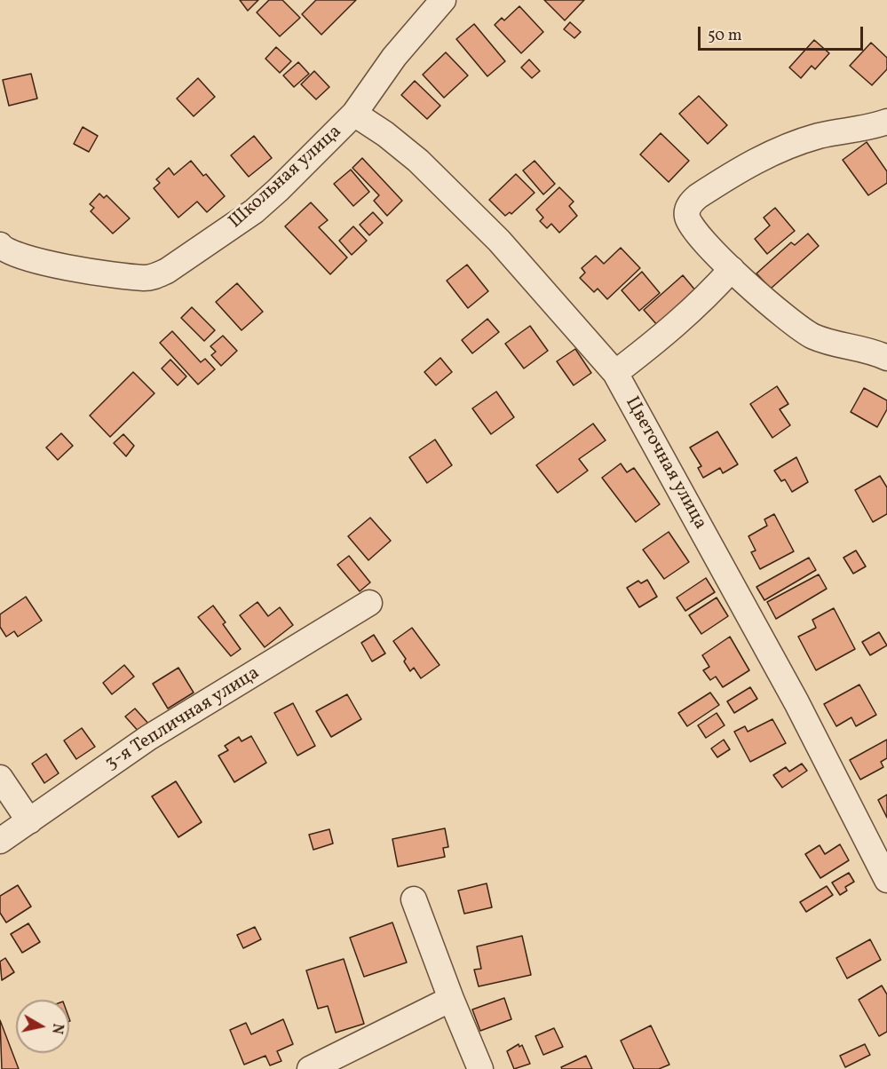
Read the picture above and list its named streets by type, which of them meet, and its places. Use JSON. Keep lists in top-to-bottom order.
{
  "streets": {
    "street": ["Школьная улица", "Цветочная улица", "3-я Тепличная улица"]
  },
  "crossings": [
    ["Школьная улица", "Цветочная улица"]
  ],
  "scale_bar": "50 m",
  "north": "right"
}
